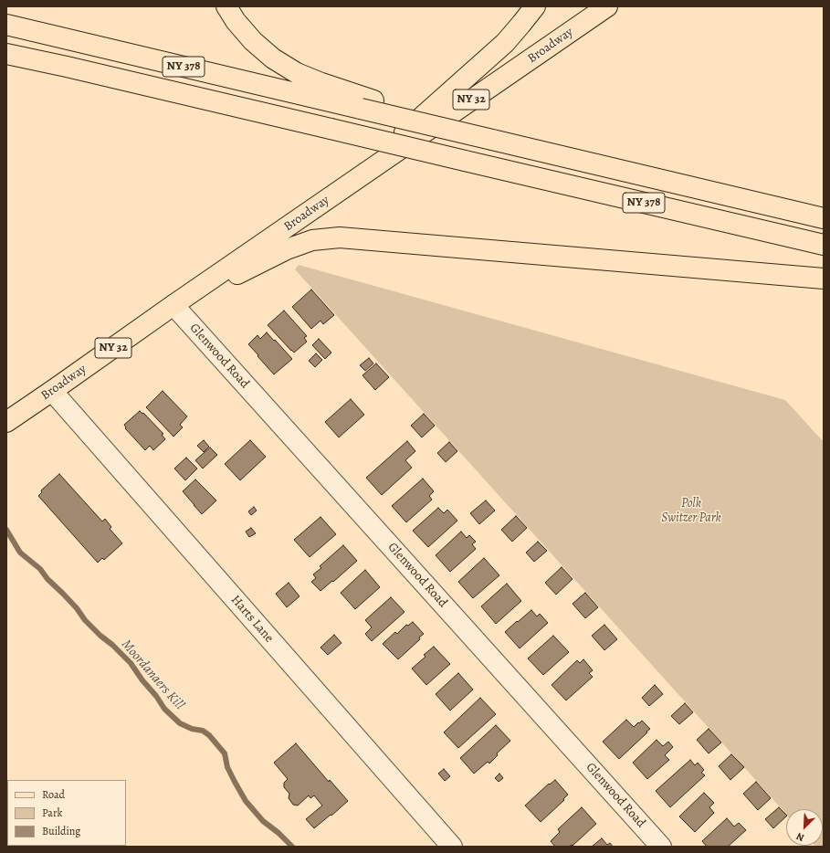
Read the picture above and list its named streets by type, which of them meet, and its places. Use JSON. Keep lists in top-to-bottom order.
{
  "streets": {
    "main road": ["Broadway", "NY 378", "NY 32"],
    "street": ["Glenwood Road", "Harts Lane"]
  },
  "crossings": [
    ["Broadway", "Glenwood Road"],
    ["Broadway", "Harts Lane"]
  ],
  "water": ["Moordanaers Kill"],
  "parks": ["Polk Switzer Park"],
  "legend": ["Road", "Park", "Building"],
  "north": "bottom left"
}
